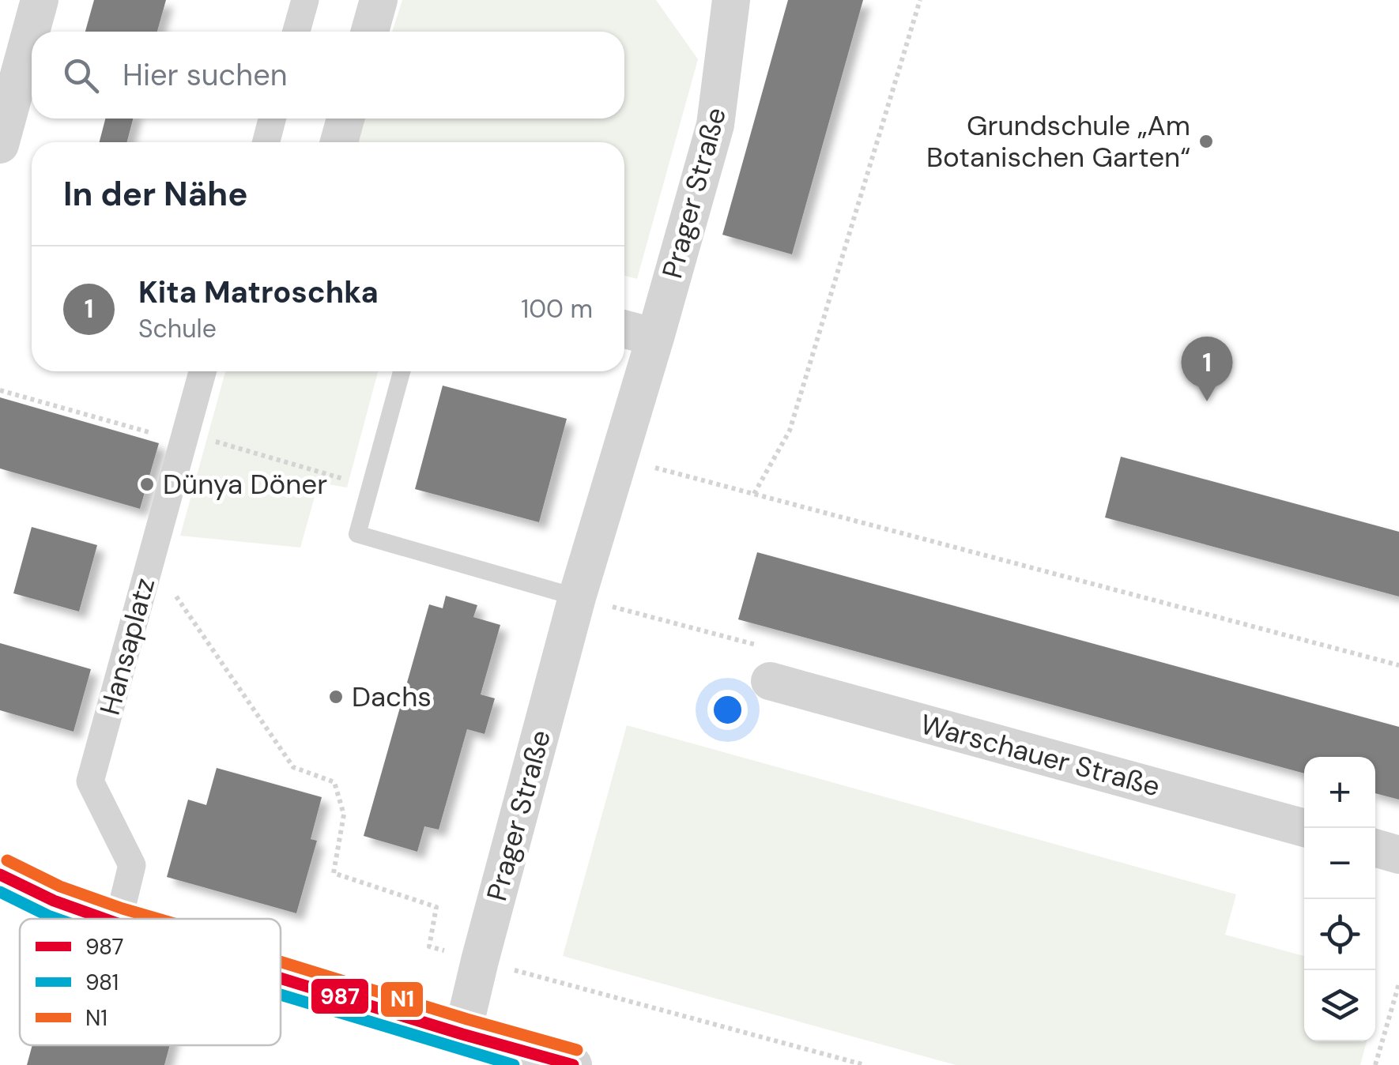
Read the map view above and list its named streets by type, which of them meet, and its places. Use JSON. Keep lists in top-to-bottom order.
{
  "streets": {
    "street": ["Prager Straße", "Hansaplatz", "Warschauer Straße"]
  },
  "places": ["Grundschule „Am Botanischen Garten“", "Dünya Döner", "Dachs"],
  "lines": ["transit line N1", "transit line 987", "transit line 981"],
  "legend": ["987", "981", "N1"],
  "page": {
    "search": "Hier suchen",
    "heading": "In der Nähe",
    "list": [
      {
        "mark": "1",
        "name": "Kita Matroschka",
        "note": "Schule",
        "value": "100 m"
      }
    ],
    "pins": "1",
    "map_buttons": ["+", "−"]
  }
}
